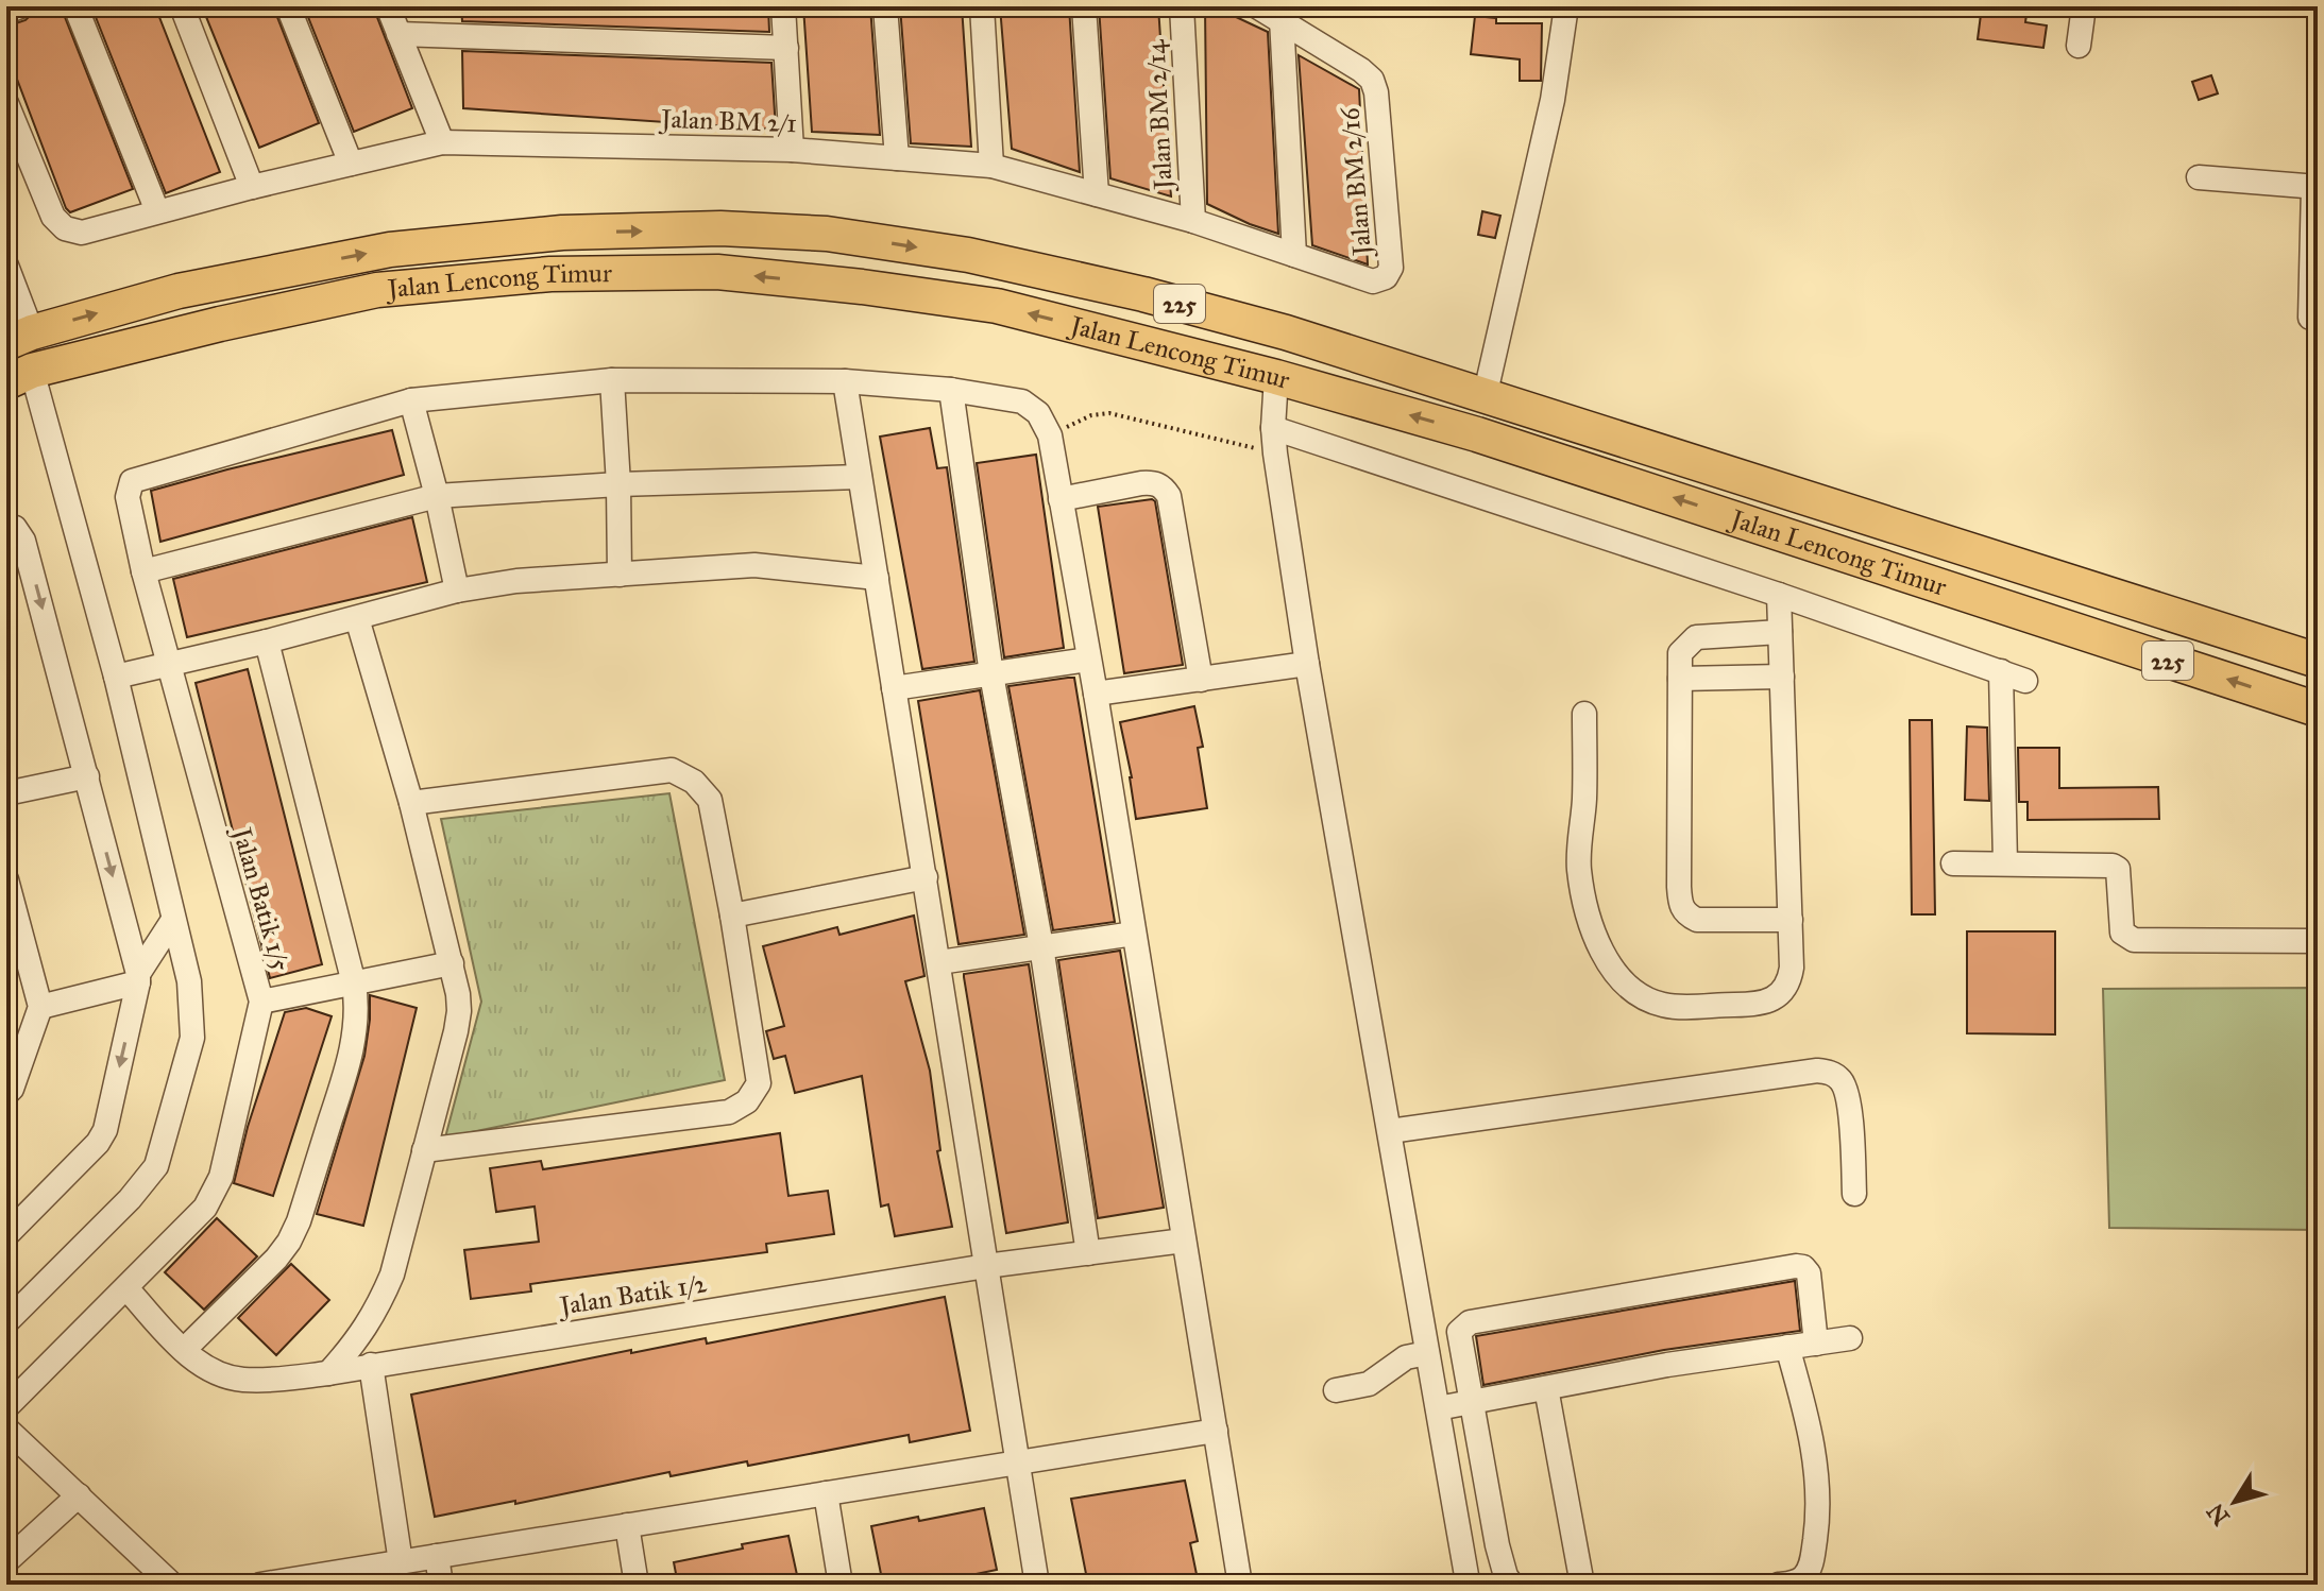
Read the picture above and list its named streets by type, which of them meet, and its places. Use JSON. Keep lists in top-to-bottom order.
{
  "streets": {
    "highway": ["Jalan Lencong Timur", "225"],
    "street": [
      "Jalan BM 2/14",
      "Jalan BM 2/1",
      "Jalan BM 2/16",
      "Jalan Batik 1/5",
      "Jalan Batik 1/2"
    ]
  },
  "crossings": [
    ["Jalan BM 2/14", "Jalan BM 2/1"],
    ["Jalan BM 2/1", "Jalan BM 2/16"],
    ["Jalan Batik 1/5", "Jalan Batik 1/2"]
  ],
  "north": "bottom left"
}
